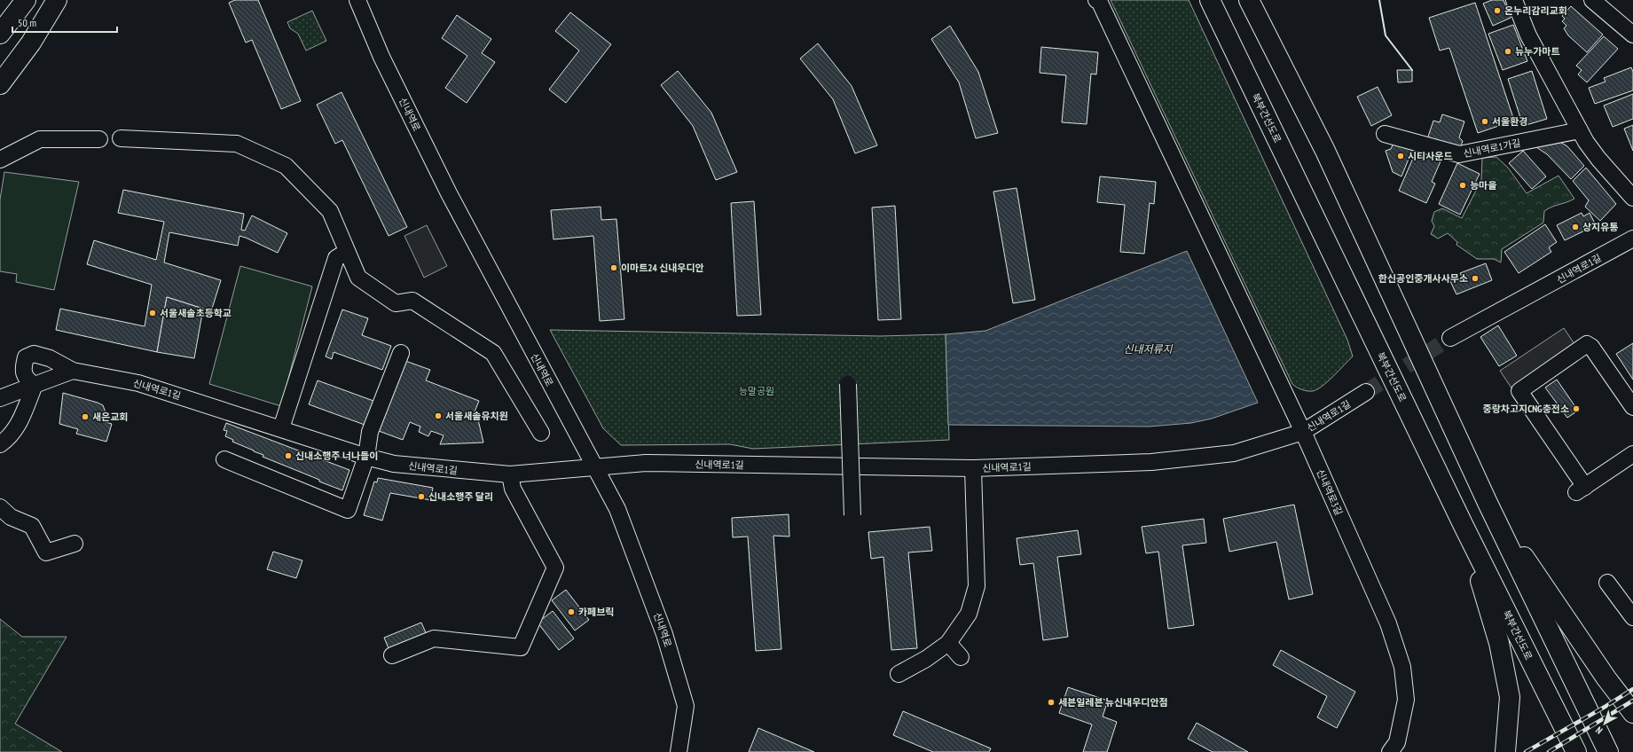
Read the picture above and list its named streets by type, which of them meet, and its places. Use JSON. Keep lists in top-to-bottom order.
{
  "streets": {
    "highway": ["북부간선도로"],
    "street": [
      "신내역로",
      "신내역로1가길",
      "신내역로1길",
      "신내역로3길"
    ]
  },
  "crossings": [
    ["신내역로", "신내역로1길"],
    ["신내역로1길", "신내역로3길"]
  ],
  "water": ["신내저류지"],
  "parks": ["능말공원"],
  "places": [
    "온누리감리교회",
    "뉴누가마트",
    "서울환경",
    "시티사운드",
    "능마을",
    "상지유통",
    "이마트24 신내우디안",
    "한신공인중개사사무소",
    "서울새솔초등학교",
    "중랑차고지CNG충전소",
    "서울새솔유치원",
    "새은교회",
    "신내소행주 너나들이",
    "신내소행주 달리",
    "카페브릭",
    "세븐일레븐 뉴신내우디안점"
  ],
  "scale_bar": "50 m",
  "north": "bottom left"
}
